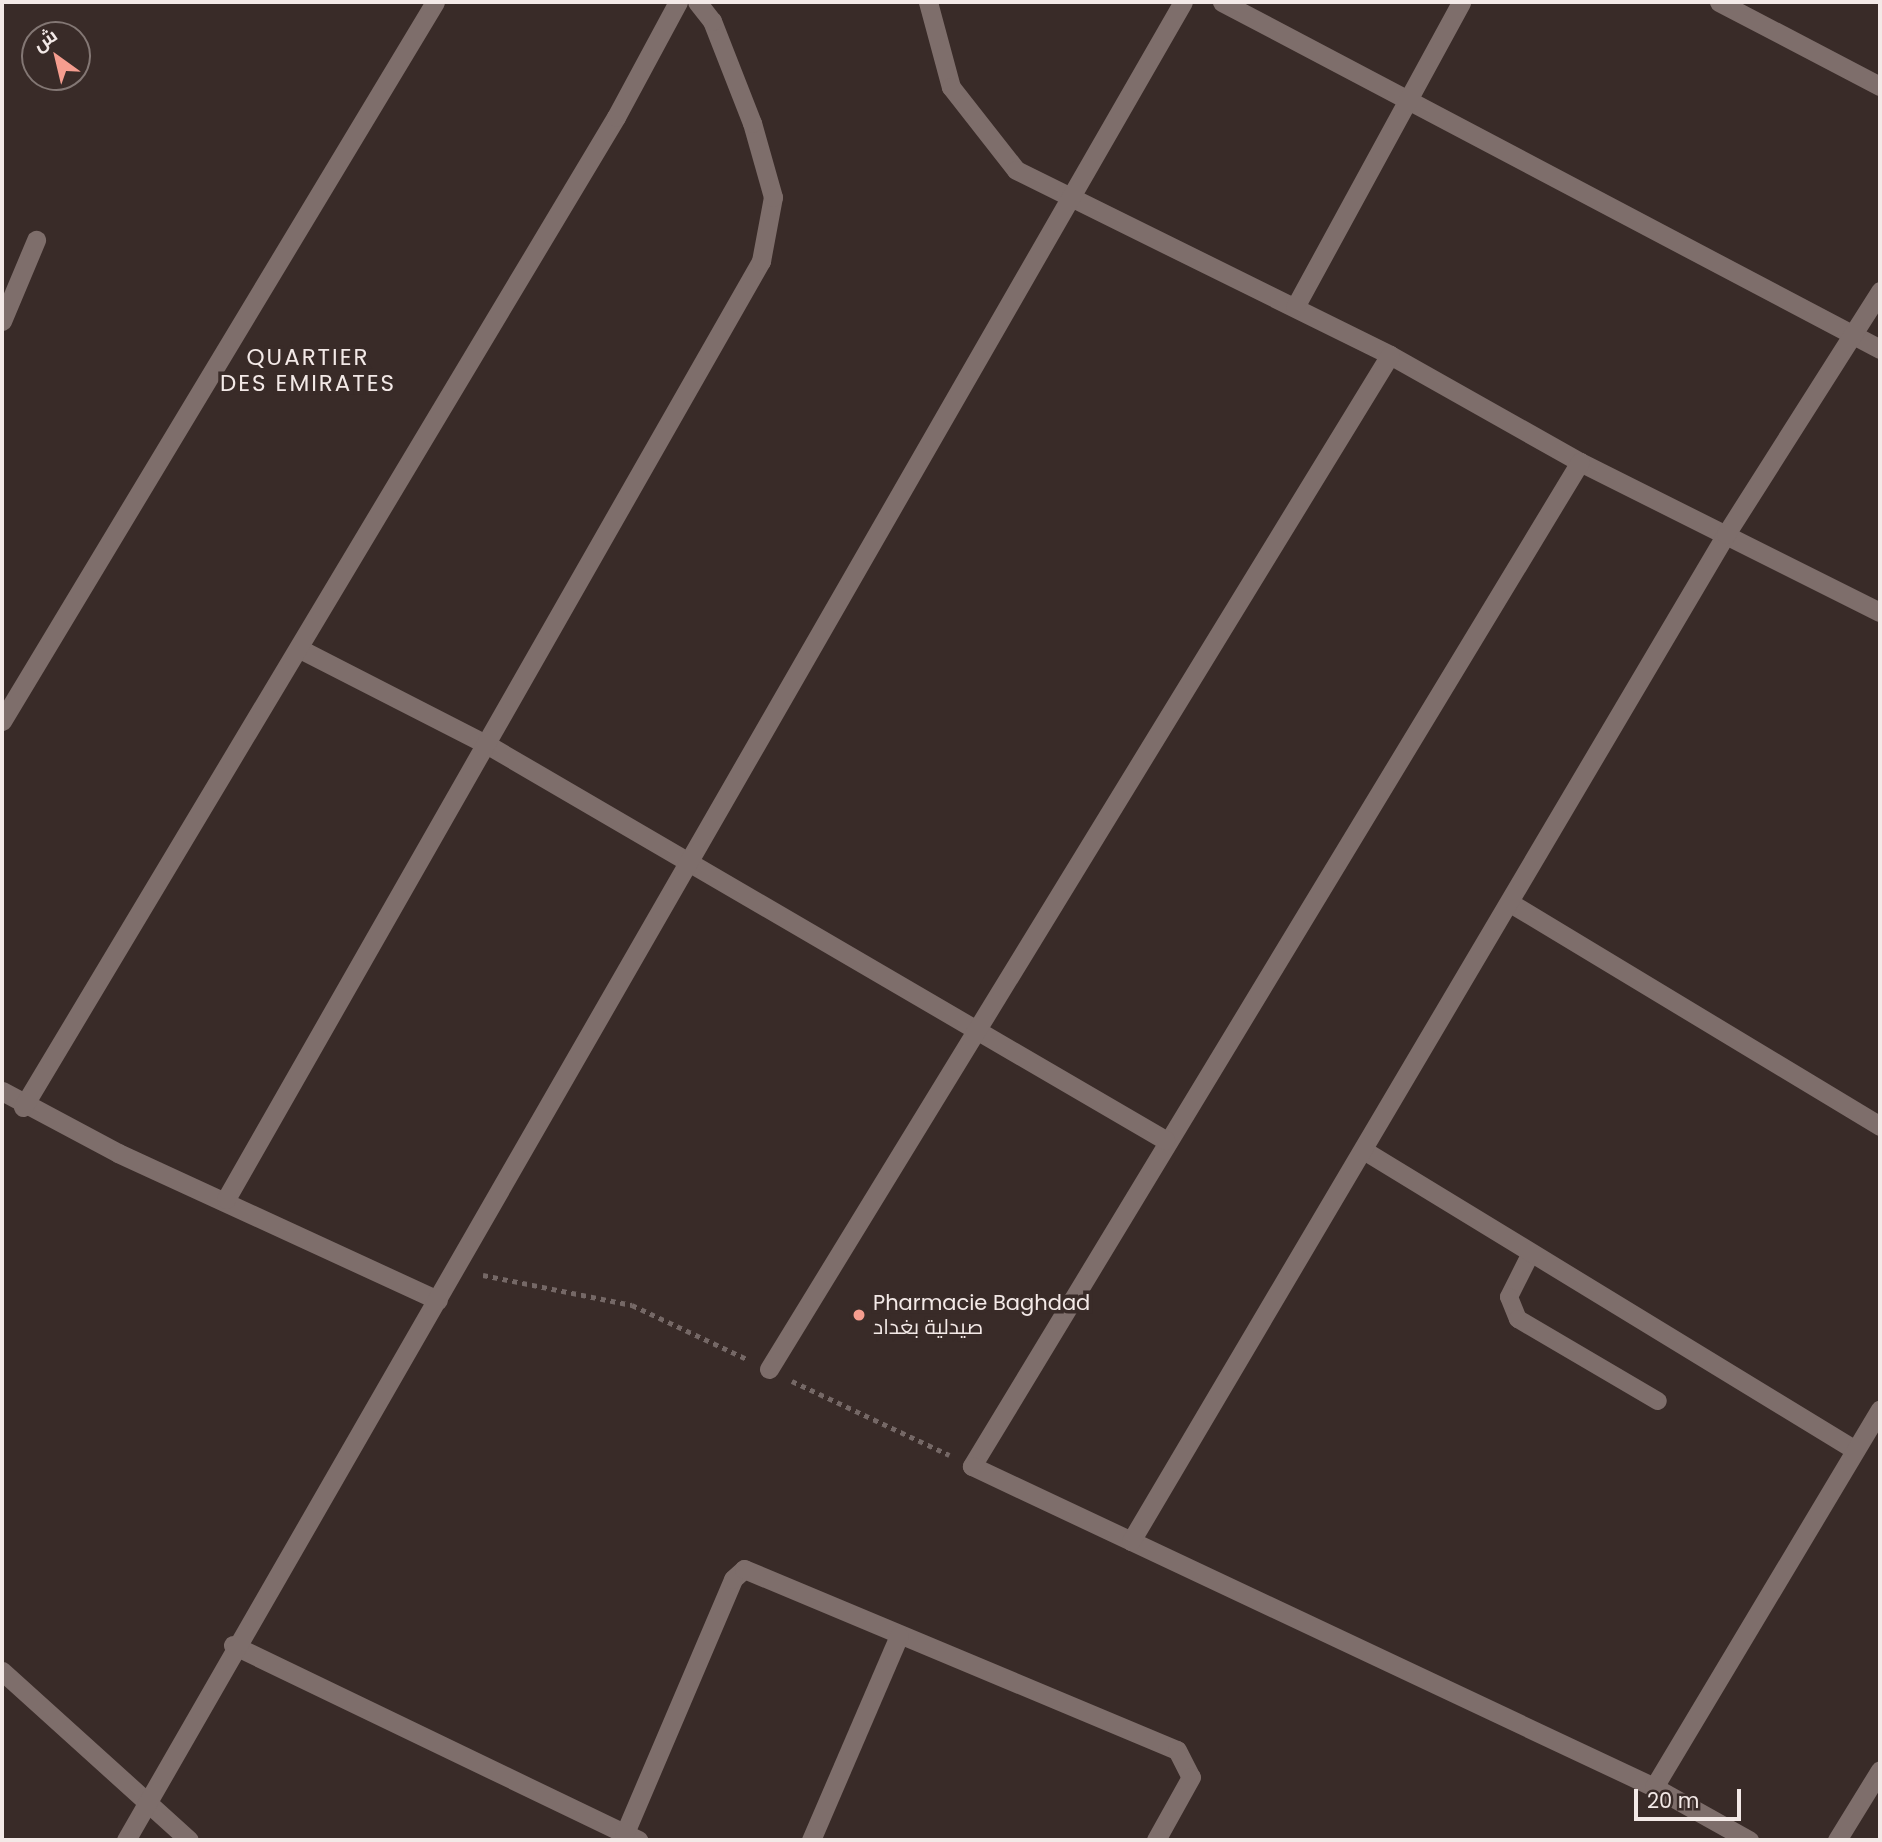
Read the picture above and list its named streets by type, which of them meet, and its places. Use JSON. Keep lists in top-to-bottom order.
{
  "districts": ["QUARTIER DES EMIRATES"],
  "places": ["Pharmacie Baghdad صيدلية بغداد"],
  "scale_bar": "20 m",
  "north": "top left"
}
